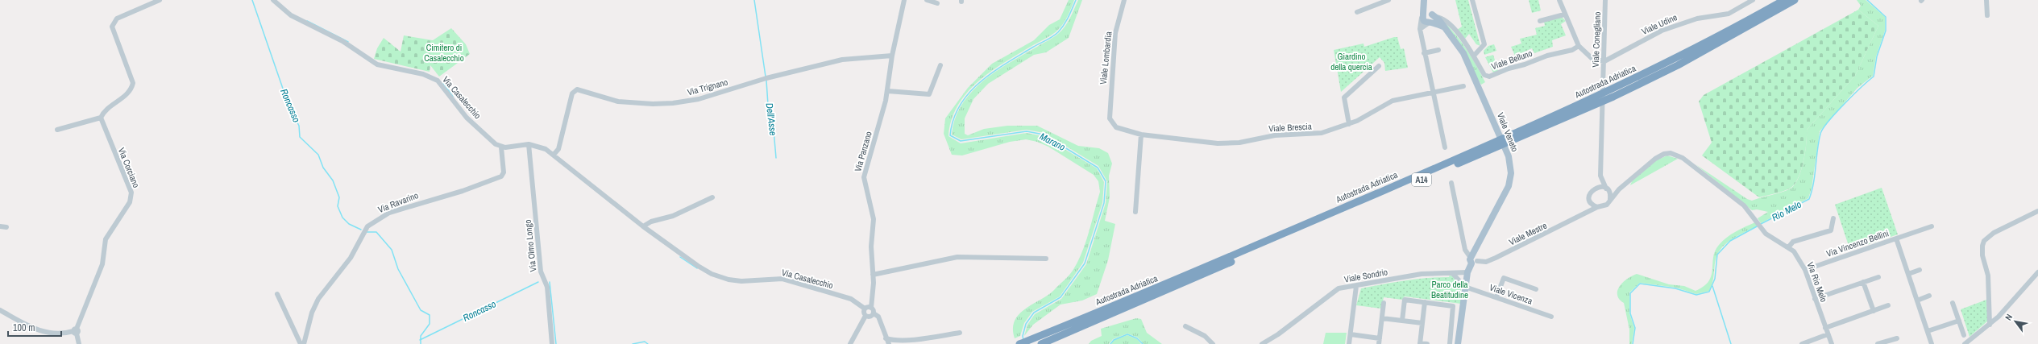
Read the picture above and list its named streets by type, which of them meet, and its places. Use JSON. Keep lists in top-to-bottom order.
{
  "streets": {
    "highway": ["Autostrada Adriatica", "A14"],
    "main road": ["Viale Veneto"],
    "street": [
      "Viale Udine",
      "Viale Conegliano",
      "Viale Lombardia",
      "Viale Belluno",
      "Via Trignano",
      "Via Casalecchio",
      "Viale Brescia",
      "Via Panzano",
      "Via Corciano",
      "Via Ravarino",
      "Viale Mestre",
      "Via Vincenzo Bellini",
      "Via Olmo Longo",
      "Viale Sondrio",
      "Via Rio Melo",
      "Viale Vicenza"
    ]
  },
  "crossings": [
    ["Viale Udine", "Viale Belluno"],
    ["Viale Conegliano", "Viale Mestre"],
    ["Viale Lombardia", "Viale Brescia"],
    ["Viale Belluno", "Viale Veneto"],
    ["Via Trignano", "Via Casalecchio"],
    ["Via Trignano", "Via Panzano"],
    ["Via Casalecchio", "Via Panzano"],
    ["Via Casalecchio", "Via Ravarino"],
    ["Via Casalecchio", "Via Olmo Longo"],
    ["Viale Brescia", "Viale Veneto"],
    ["Viale Veneto", "Viale Mestre"],
    ["Viale Veneto", "Viale Sondrio"],
    ["Viale Veneto", "Viale Vicenza"],
    ["Viale Mestre", "Via Rio Melo"],
    ["Via Vincenzo Bellini", "Via Rio Melo"]
  ],
  "water": [
    "Roncasso",
    "Dell'Asse",
    "Marano",
    "Rio Melo"
  ],
  "parks": ["Cimitero di Casalecchio", "Giardino della quercia", "Parco della Beatitudine"],
  "scale_bar": "100 m",
  "north": "top left"
}
